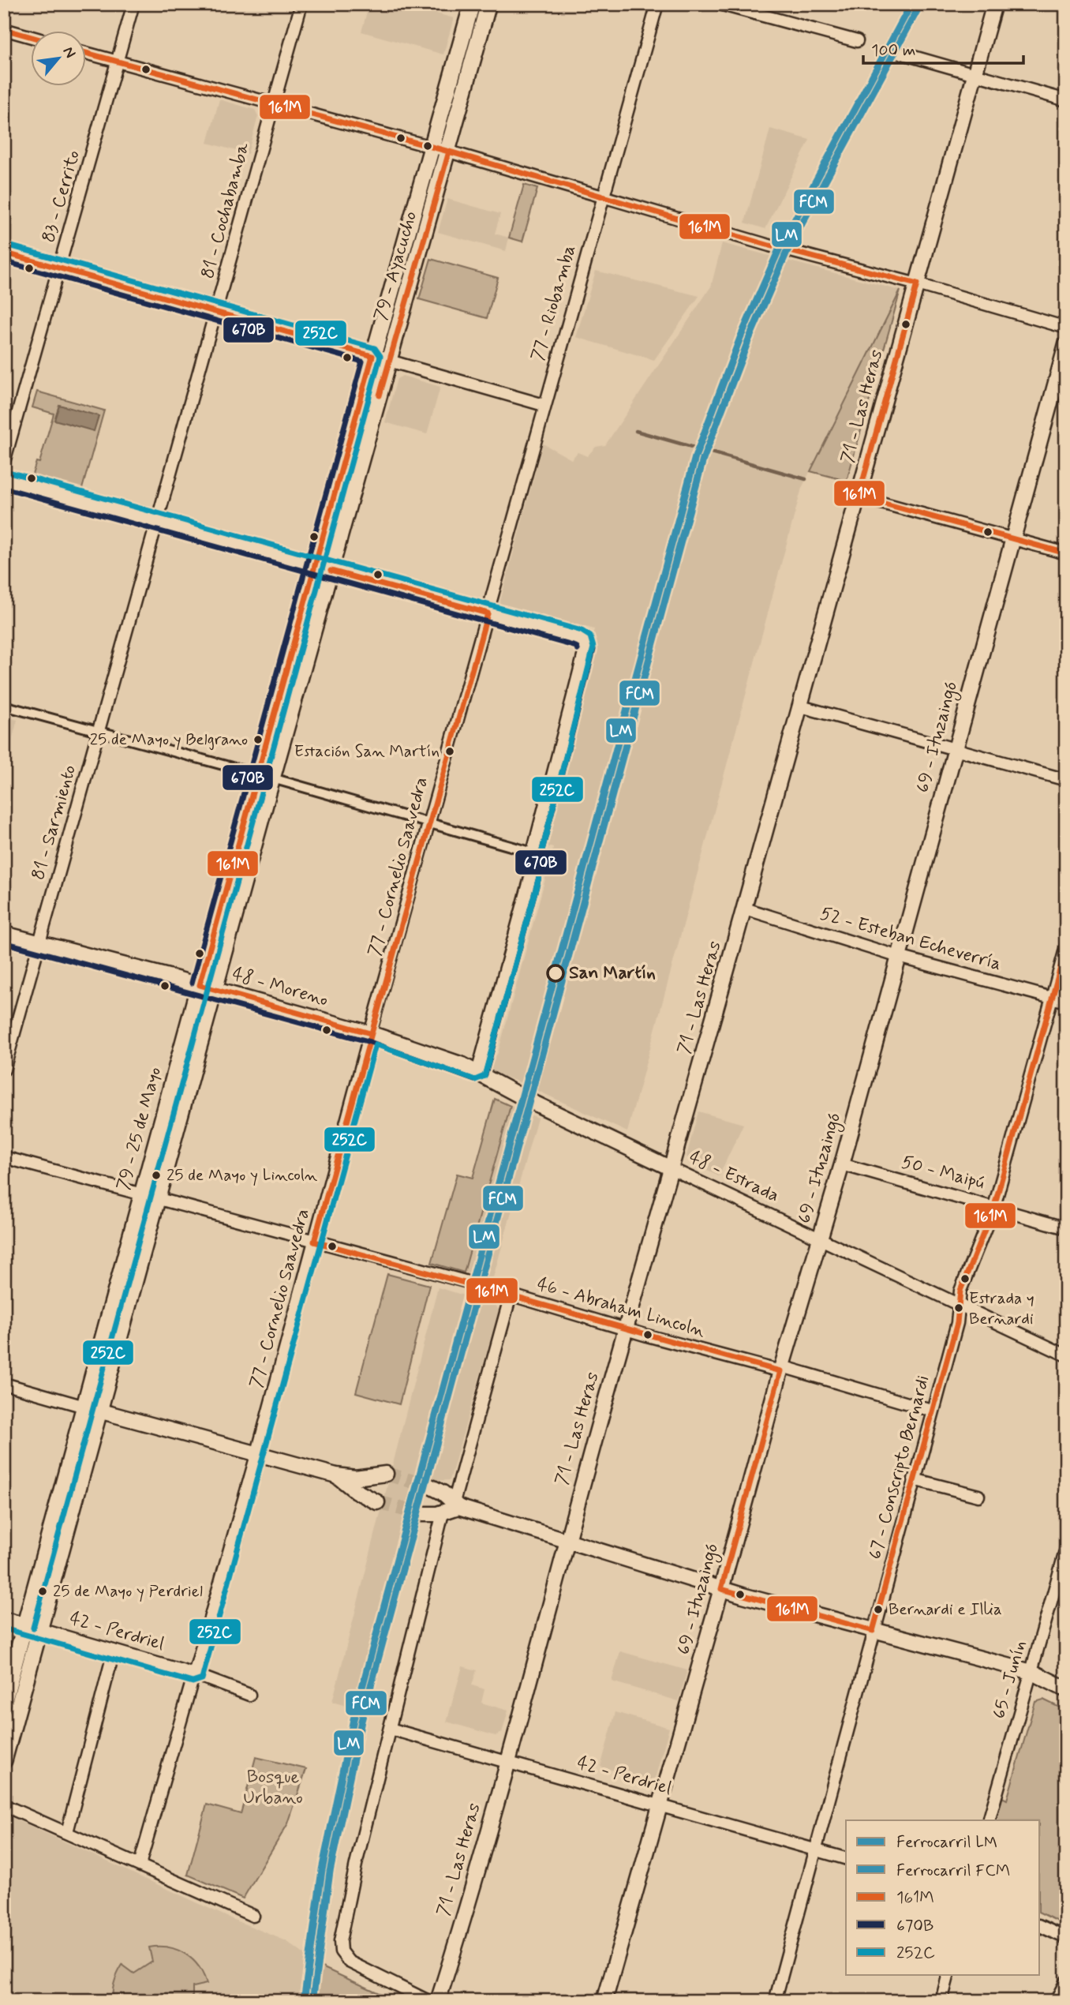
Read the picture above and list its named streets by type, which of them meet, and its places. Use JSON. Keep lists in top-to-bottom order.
{
  "streets": {
    "main road": ["79 - Ayacucho", "79 - 25 de Mayo"],
    "street": [
      "83 - Cerrito",
      "81 - Cochabamba",
      "77 - Riobamba",
      "71 - Las Heras",
      "69 - Ituzaingó",
      "81 - Sarmiento",
      "77 - Cornelio Saavedra",
      "52 - Esteban Echeverría",
      "48 - Moreno",
      "50 - Maipú",
      "48 - Estrada",
      "46 - Abraham Lincoln",
      "67 - Conscripto Bernardi",
      "42 - Perdriel",
      "65 - Junín"
    ]
  },
  "crossings": [
    ["81 - Cochabamba", "81 - Sarmiento"],
    ["79 - Ayacucho", "79 - 25 de Mayo"],
    ["77 - Riobamba", "77 - Cornelio Saavedra"],
    ["71 - Las Heras", "52 - Esteban Echeverría"],
    ["71 - Las Heras", "48 - Estrada"],
    ["71 - Las Heras", "46 - Abraham Lincoln"],
    ["71 - Las Heras", "42 - Perdriel"],
    ["69 - Ituzaingó", "52 - Esteban Echeverría"],
    ["69 - Ituzaingó", "50 - Maipú"],
    ["69 - Ituzaingó", "48 - Estrada"],
    ["69 - Ituzaingó", "46 - Abraham Lincoln"],
    ["69 - Ituzaingó", "42 - Perdriel"],
    ["81 - Sarmiento", "48 - Moreno"],
    ["77 - Cornelio Saavedra", "48 - Moreno"],
    ["77 - Cornelio Saavedra", "46 - Abraham Lincoln"],
    ["77 - Cornelio Saavedra", "42 - Perdriel"],
    ["52 - Esteban Echeverría", "67 - Conscripto Bernardi"],
    ["48 - Moreno", "79 - 25 de Mayo"],
    ["48 - Moreno", "48 - Estrada"],
    ["79 - 25 de Mayo", "46 - Abraham Lincoln"],
    ["79 - 25 de Mayo", "42 - Perdriel"],
    ["50 - Maipú", "67 - Conscripto Bernardi"],
    ["48 - Estrada", "67 - Conscripto Bernardi"],
    ["46 - Abraham Lincoln", "67 - Conscripto Bernardi"],
    ["67 - Conscripto Bernardi", "42 - Perdriel"]
  ],
  "parks": ["Bosque Urbano"],
  "places": [
    "25 de Mayo y Belgrano",
    "Estación San Martín",
    "San Martín",
    "25 de Mayo y Lincoln",
    "Estrada y Bernardi",
    "25 de Mayo y Perdriel",
    "Bernardi e Illia"
  ],
  "lines": [
    "rail line LM",
    "rail line FCM",
    "transit line 161M",
    "transit line 252C",
    "transit line 670B"
  ],
  "legend": [
    "Ferrocarril LM",
    "Ferrocarril FCM",
    "161M",
    "670B",
    "252C"
  ],
  "scale_bar": "100 m",
  "north": "top right"
}
